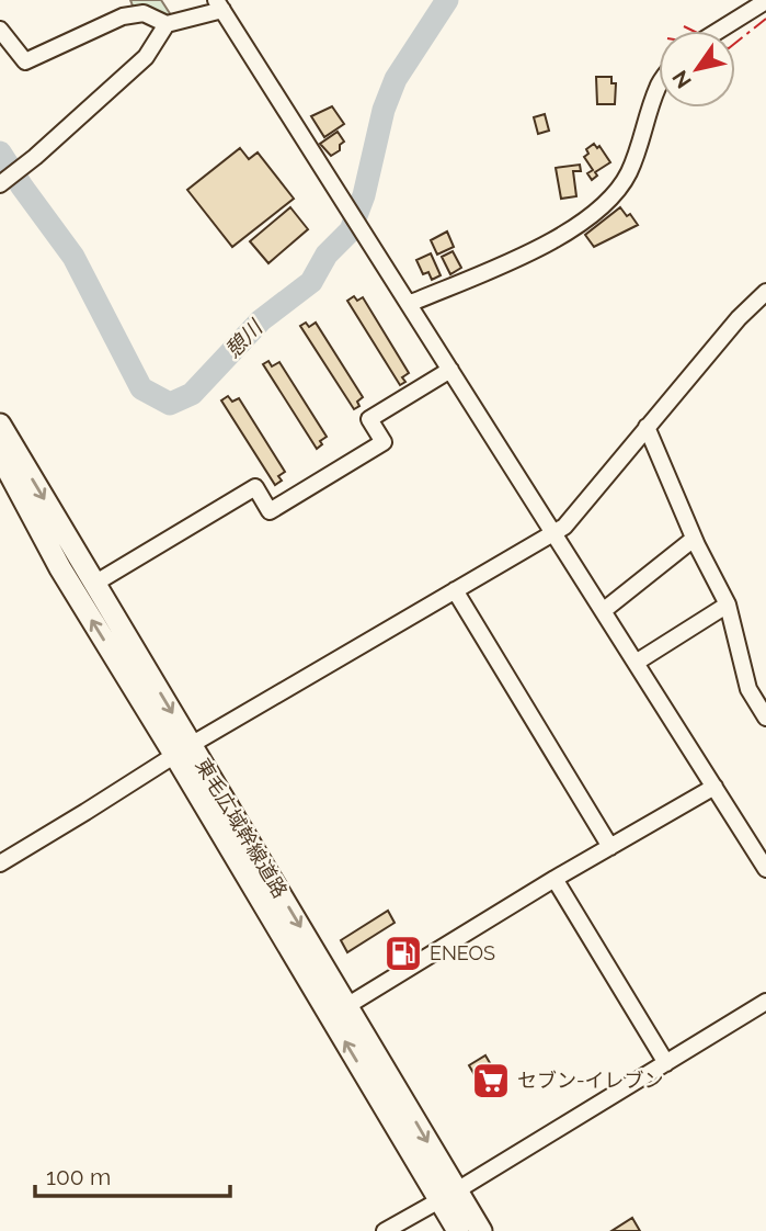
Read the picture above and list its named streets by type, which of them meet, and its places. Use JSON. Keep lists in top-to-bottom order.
{
  "streets": {
    "highway": ["東毛広域幹線道路"]
  },
  "water": ["憩川"],
  "places": {
    "fuel station": ["ENEOS"],
    "supermarket": ["セブン-イレブン"]
  },
  "scale_bar": "100 m",
  "north": "bottom left"
}
